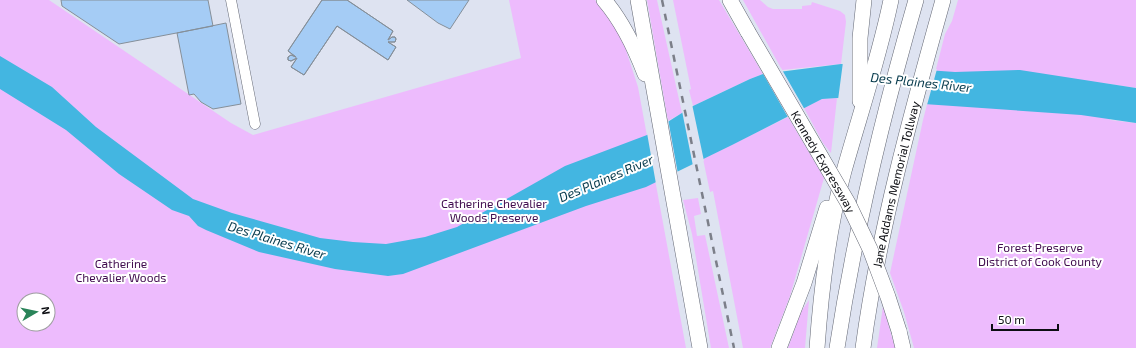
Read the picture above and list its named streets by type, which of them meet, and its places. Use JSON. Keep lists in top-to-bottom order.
{
  "streets": {
    "highway": ["Kennedy Expressway", "Jane Addams Memorial Tollway"]
  },
  "water": ["Des Plaines River"],
  "parks": ["Catherine Chevalier Woods Preserve", "Forest Preserve District of Cook County", "Catherine Chevalier Woods"],
  "scale_bar": "50 m",
  "north": "right"
}
